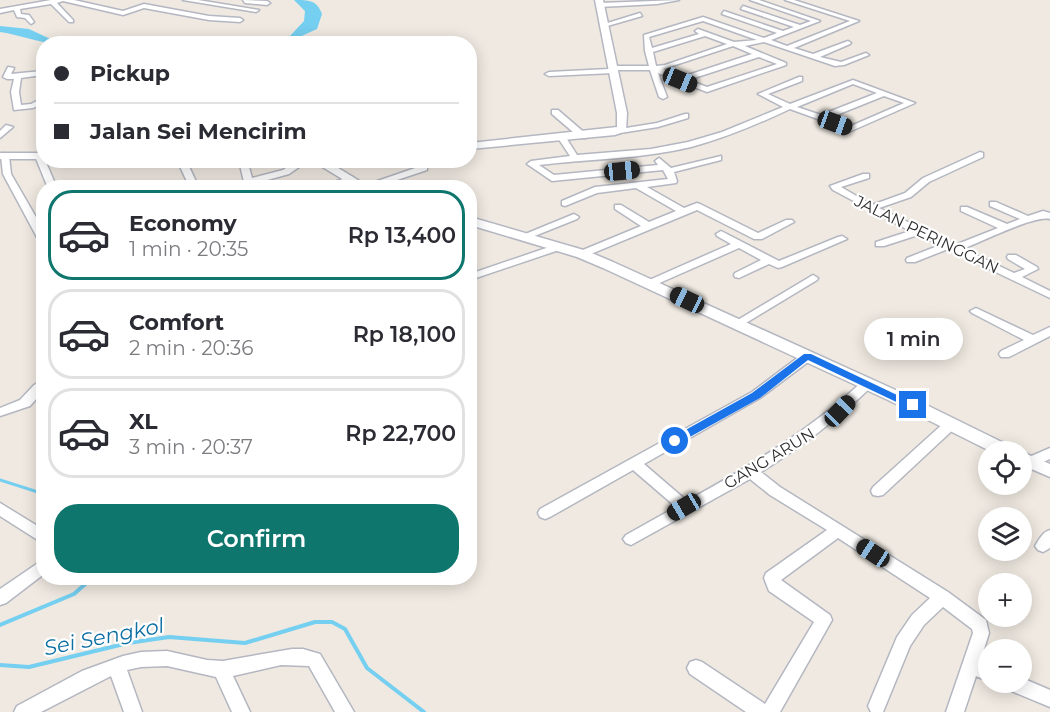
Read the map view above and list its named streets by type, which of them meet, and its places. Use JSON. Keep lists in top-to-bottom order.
{
  "streets": {
    "street": ["JALAN PERINGGAN", "GANG ARUN"]
  },
  "water": ["Sei Sengkol"],
  "page": {
    "banner": ["Pickup", "Jalan Sei Mencirim"],
    "list": [
      {
        "name": "Economy",
        "note": "1 min · 20:35",
        "value": "Rp 13,400"
      },
      {
        "name": "Comfort",
        "note": "2 min · 20:36",
        "value": "Rp 18,100"
      },
      {
        "name": "XL",
        "note": "3 min · 20:37",
        "value": "Rp 22,700"
      }
    ],
    "bubble": "1 min",
    "map_buttons": ["+", "−"],
    "buttons": "Confirm"
  }
}
